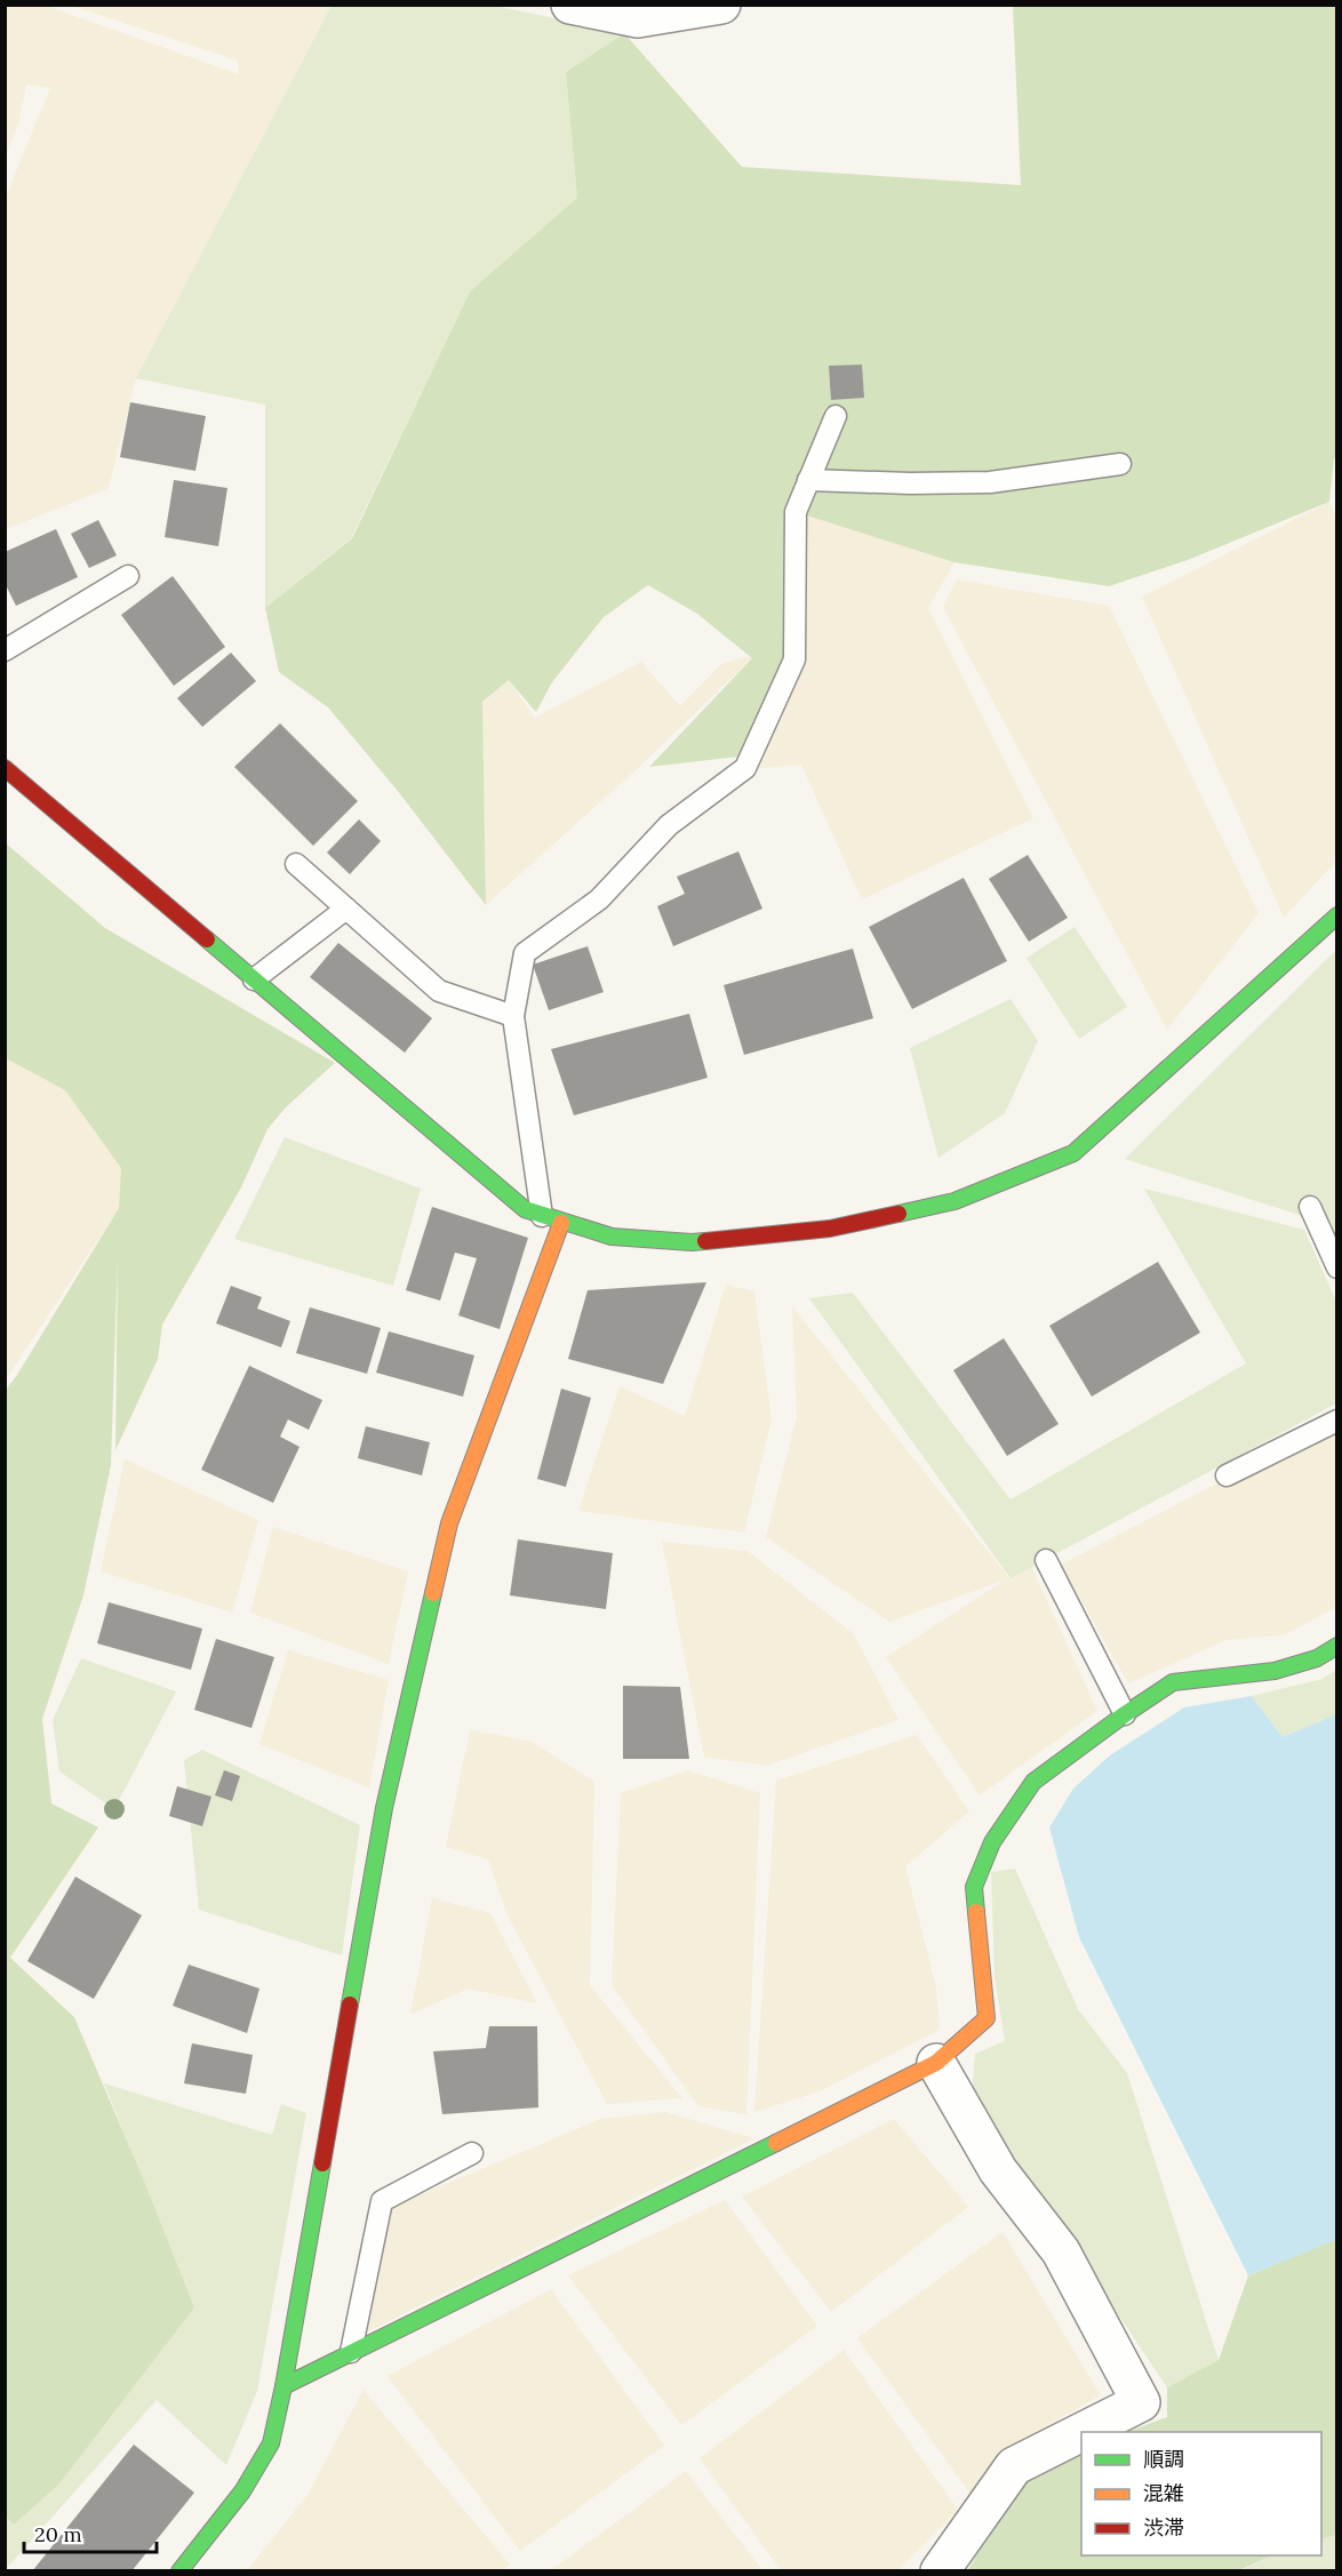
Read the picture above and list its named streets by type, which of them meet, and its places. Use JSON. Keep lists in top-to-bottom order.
{
  "legend": ["順調", "混雑", "渋滞"],
  "scale_bar": "20 m"
}
